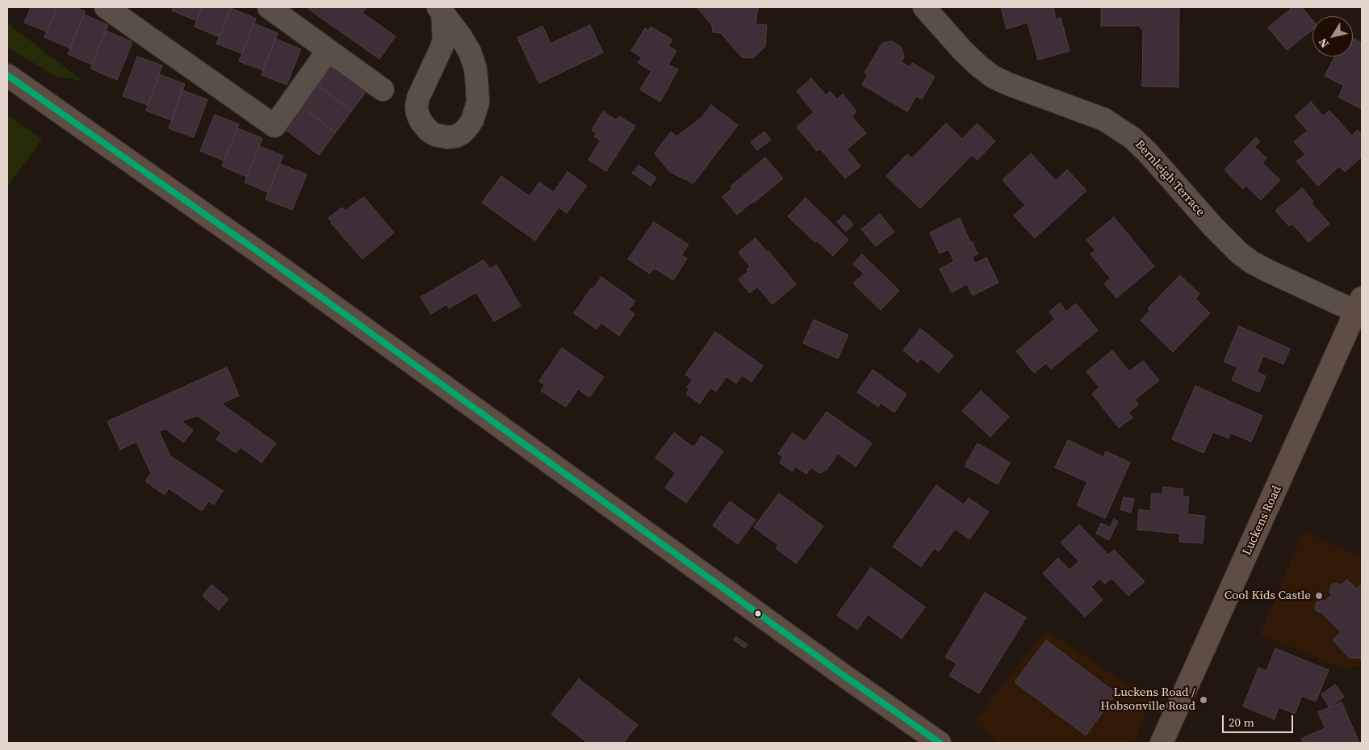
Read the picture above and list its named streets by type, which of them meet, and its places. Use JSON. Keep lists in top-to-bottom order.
{
  "streets": {
    "main road": ["Luckens Road"],
    "street": ["Bernleigh Terrace"]
  },
  "crossings": [
    ["Bernleigh Terrace", "Luckens Road"]
  ],
  "places": ["Cool Kids Castle", "Luckens Road / Hobsonville Road"],
  "scale_bar": "20 m",
  "north": "bottom left"
}
